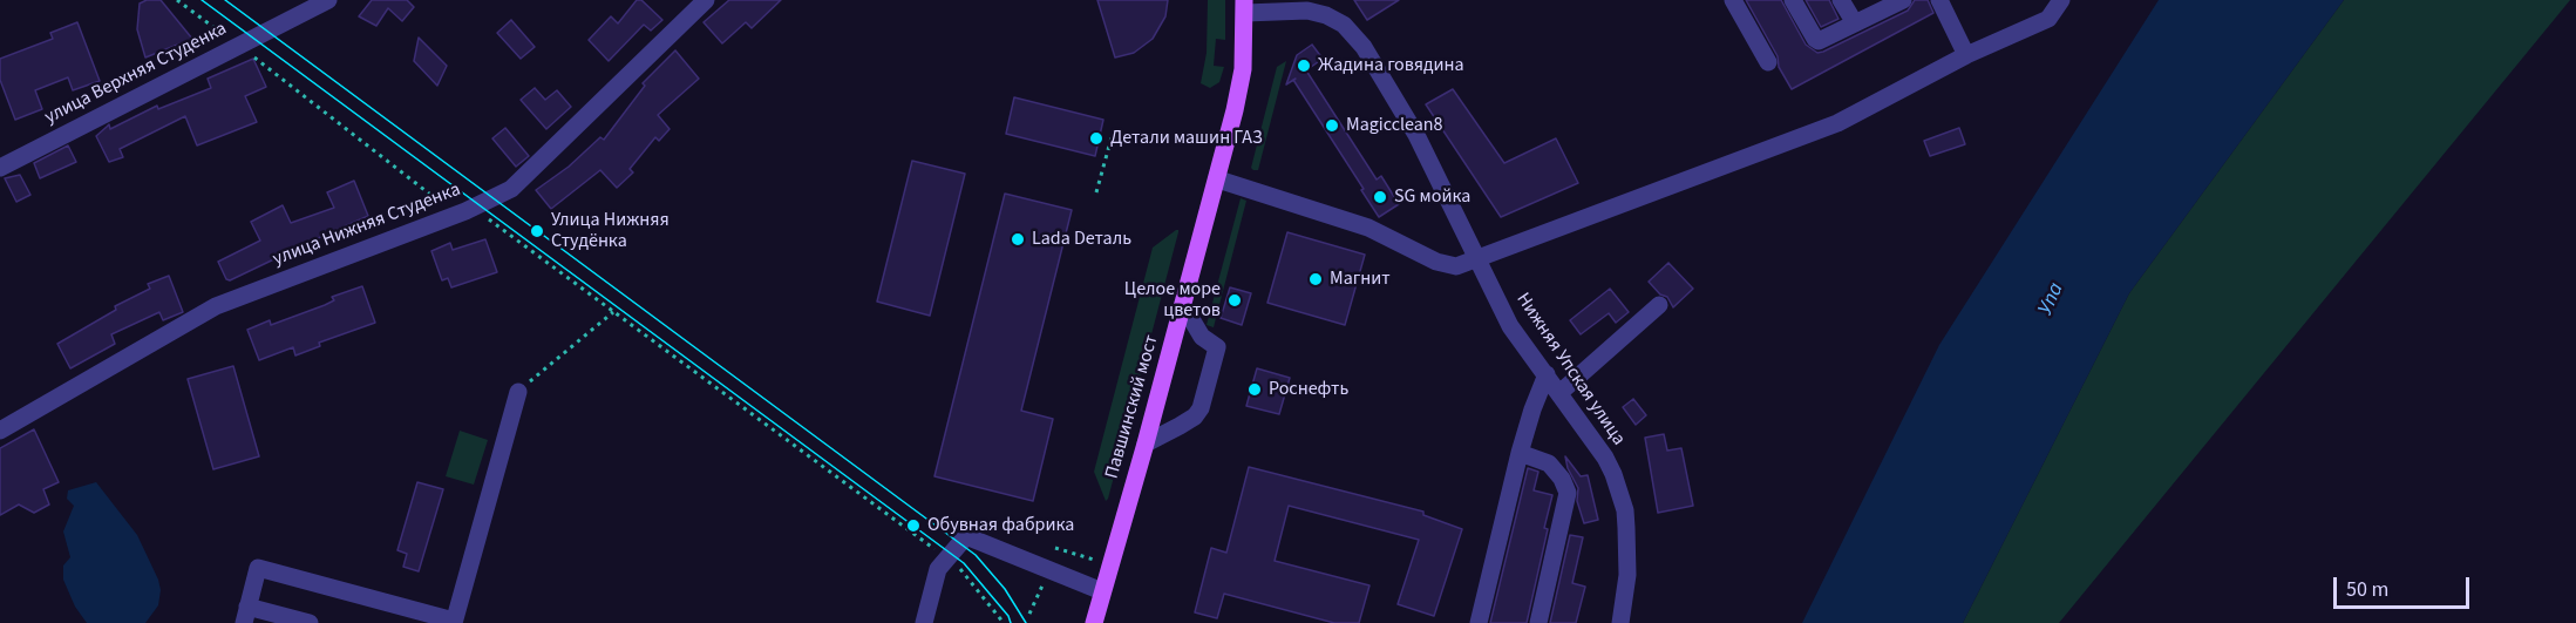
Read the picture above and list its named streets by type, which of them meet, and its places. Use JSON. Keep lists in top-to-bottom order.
{
  "streets": {
    "main road": ["Павшинский мост"],
    "street": ["улица Верхняя Студенка", "улица Нижняя Cтуденкa", "Нижняя Упская улица"]
  },
  "crossings": [
    ["Нижняя Упская улица", "Павшинский мост"]
  ],
  "water": ["Упа"],
  "places": [
    "Жадина говядина",
    "Magicclean8",
    "Детали машин ГАЗ",
    "SG мойка",
    "Улица Нижняя Студёнка",
    "Lada Dеталь",
    "Магнит",
    "Целое море цветов",
    "Роснефть",
    "Обувная фабрика"
  ],
  "scale_bar": "50 m"
}
